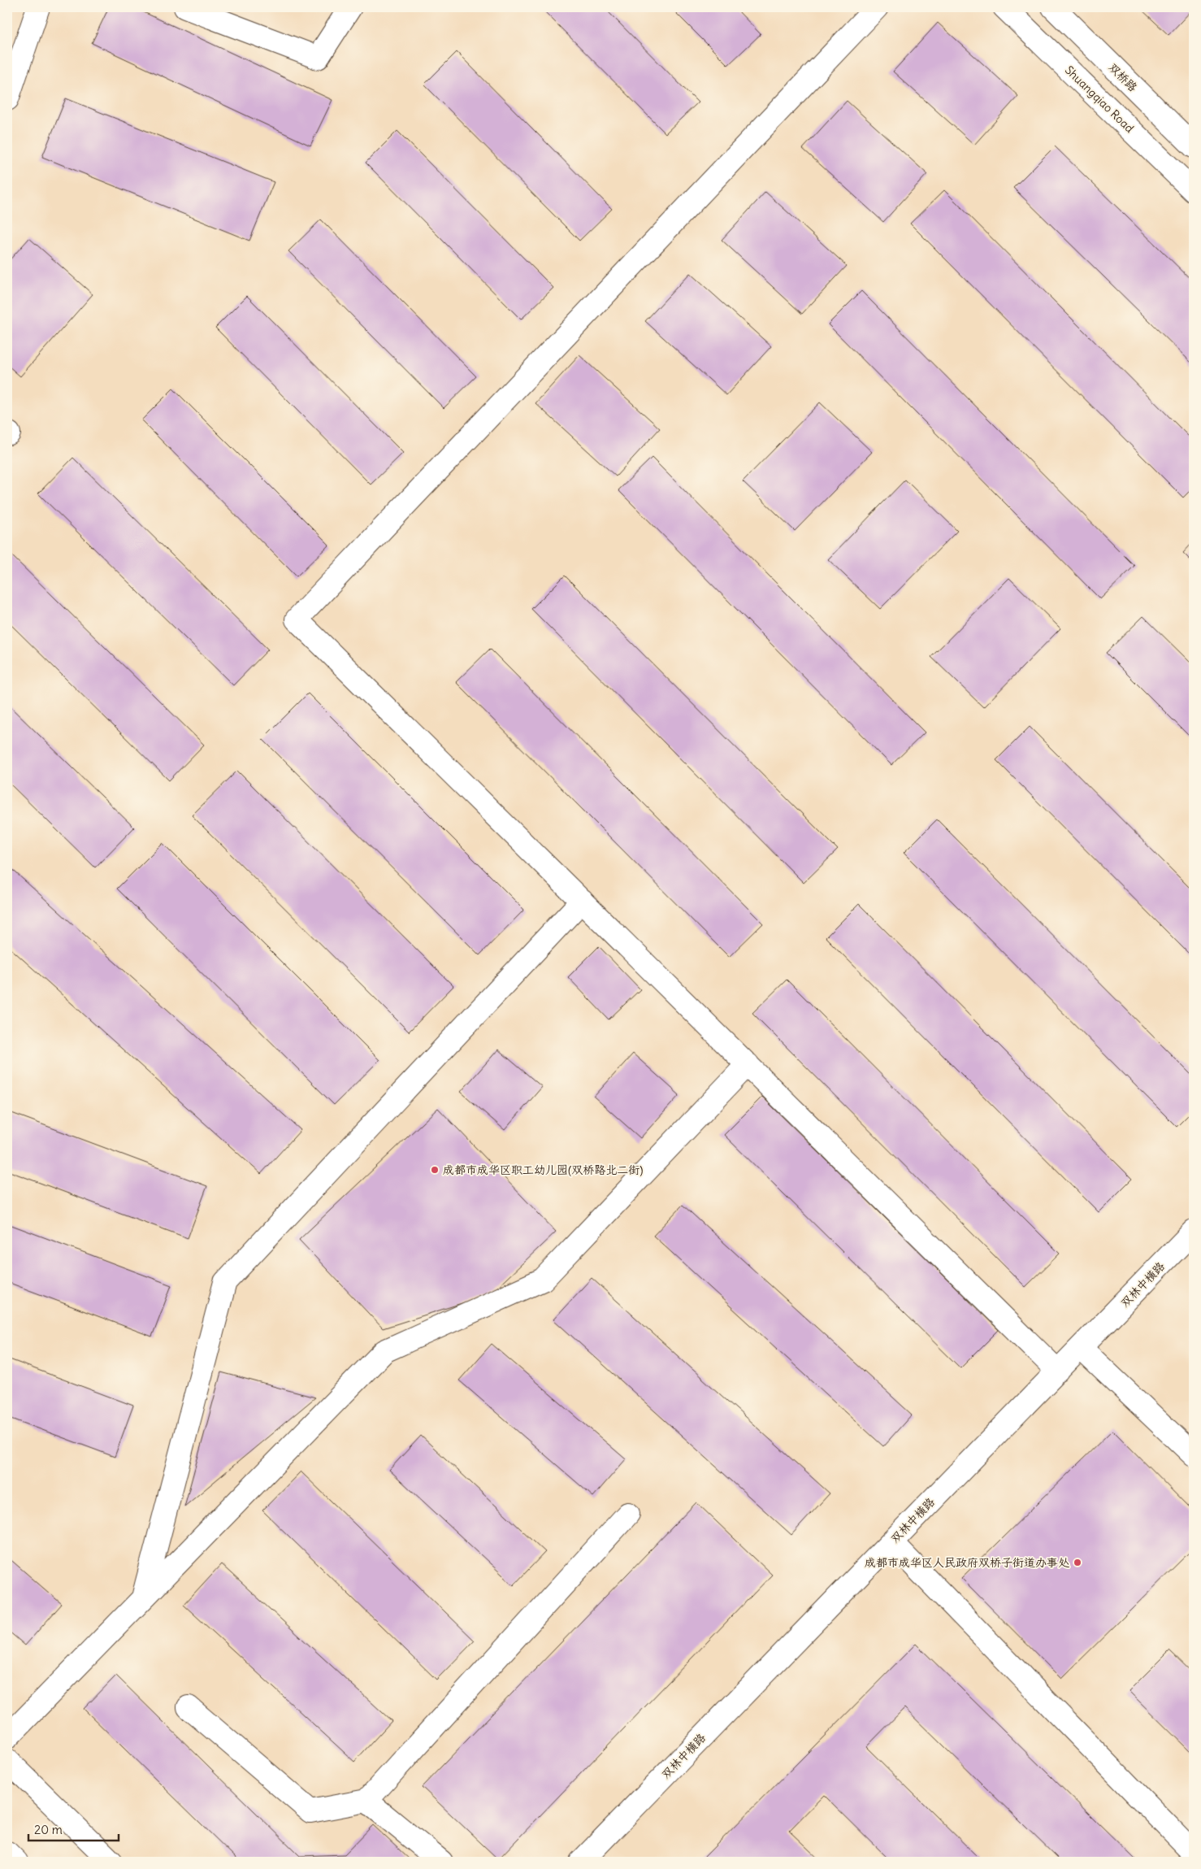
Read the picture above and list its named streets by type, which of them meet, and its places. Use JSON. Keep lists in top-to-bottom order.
{
  "streets": {
    "street": ["双桥路", "Shuangqiao Road", "双林中横路"]
  },
  "places": ["成都市成华区职工幼儿园(双桥路北二街)", "成都市成华区人民政府双桥子街道办事处"],
  "scale_bar": "20 m"
}
